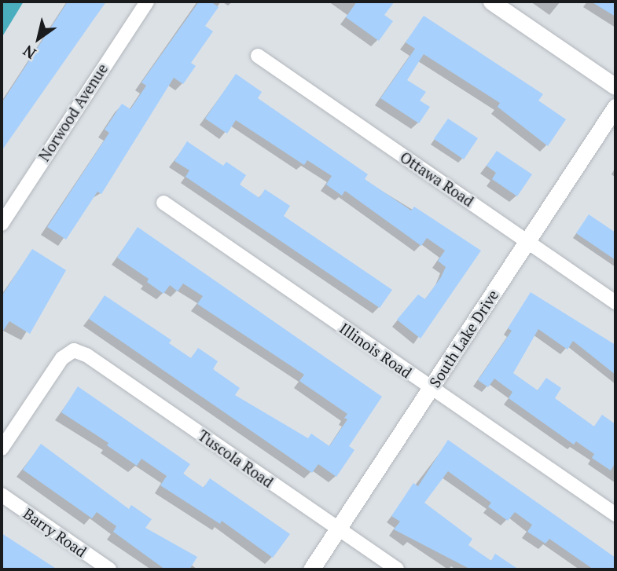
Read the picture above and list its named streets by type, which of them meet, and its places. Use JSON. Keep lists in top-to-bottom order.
{
  "streets": {
    "street": [
      "Norwood Avenue",
      "Ottawa Road",
      "South Lake Drive",
      "Illinois Road",
      "Tuscola Road",
      "Barry Road"
    ]
  },
  "crossings": [
    ["Ottawa Road", "South Lake Drive"],
    ["South Lake Drive", "Illinois Road"],
    ["South Lake Drive", "Tuscola Road"]
  ],
  "north": "bottom left"
}
